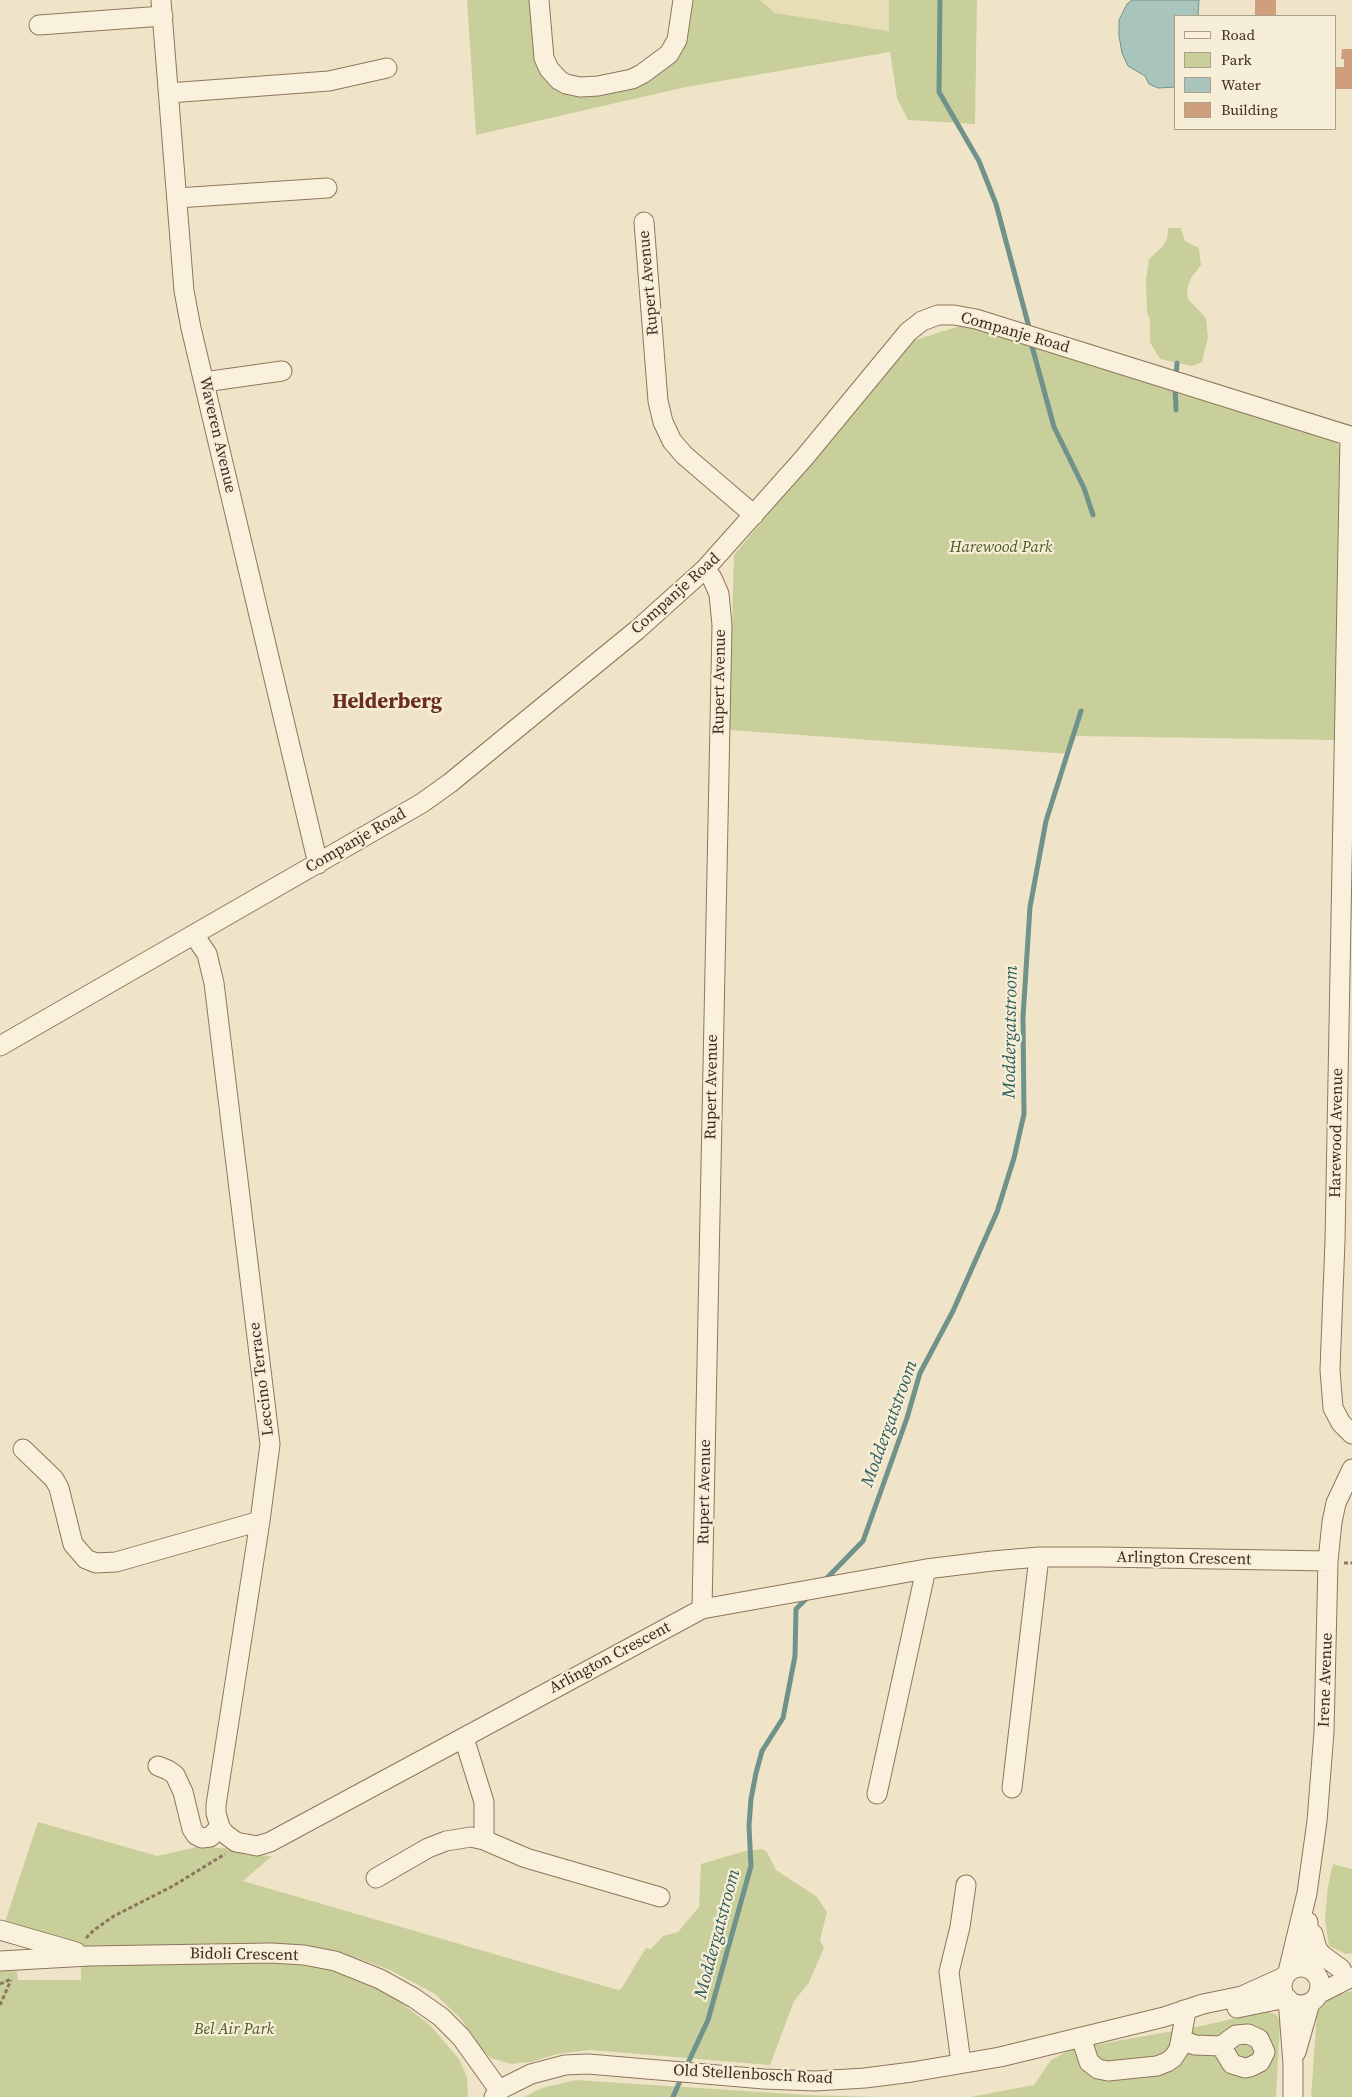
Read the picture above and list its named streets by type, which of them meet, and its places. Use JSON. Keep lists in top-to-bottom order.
{
  "streets": {
    "street": [
      "Rupert Avenue",
      "Companje Road",
      "Waveren Avenue",
      "Harewood Avenue",
      "Leccino Terrace",
      "Arlington Crescent",
      "Irene Avenue",
      "Bidoli Crescent",
      "Old Stellenbosch Road"
    ]
  },
  "crossings": [
    ["Rupert Avenue", "Companje Road"],
    ["Rupert Avenue", "Arlington Crescent"],
    ["Companje Road", "Waveren Avenue"],
    ["Companje Road", "Harewood Avenue"],
    ["Companje Road", "Leccino Terrace"],
    ["Arlington Crescent", "Irene Avenue"],
    ["Irene Avenue", "Old Stellenbosch Road"],
    ["Bidoli Crescent", "Old Stellenbosch Road"]
  ],
  "districts": ["Helderberg"],
  "water": ["Moddergatstroom"],
  "parks": ["Harewood Park", "Bel Air Park"],
  "legend": [
    "Road",
    "Park",
    "Water",
    "Building"
  ]
}
